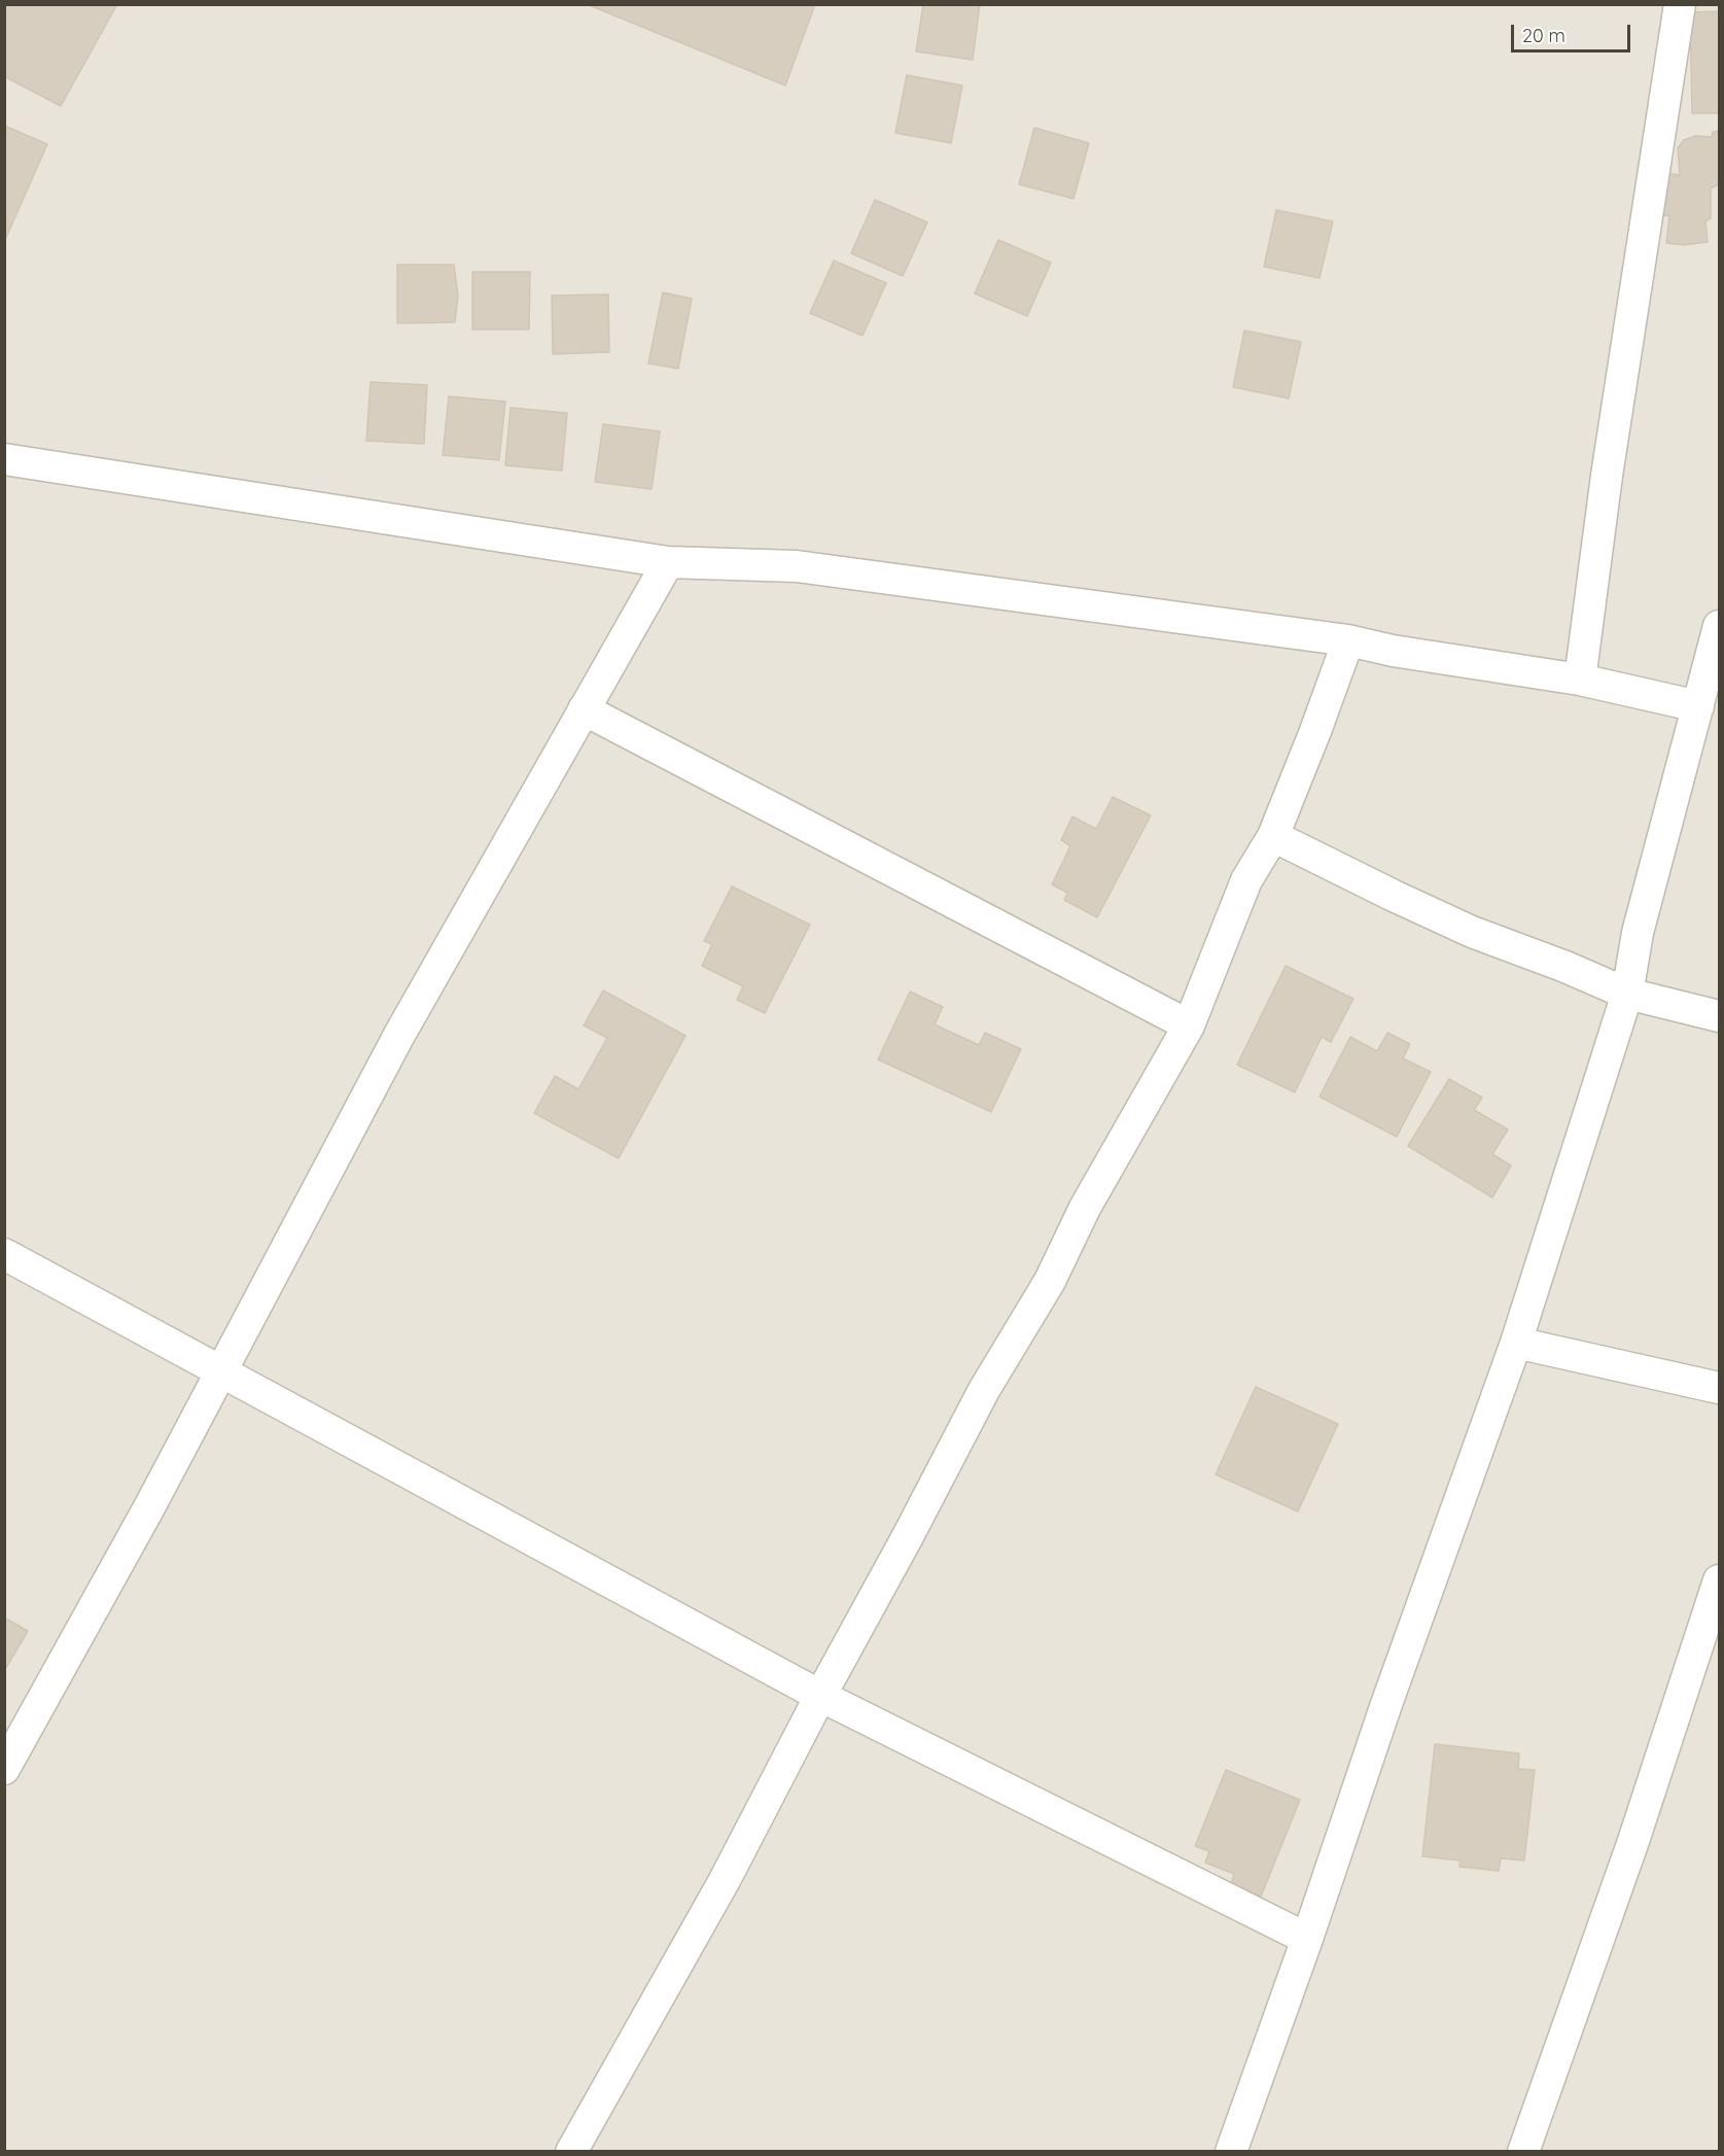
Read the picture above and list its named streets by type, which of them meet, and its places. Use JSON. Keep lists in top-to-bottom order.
{
  "scale_bar": "20 m"
}
